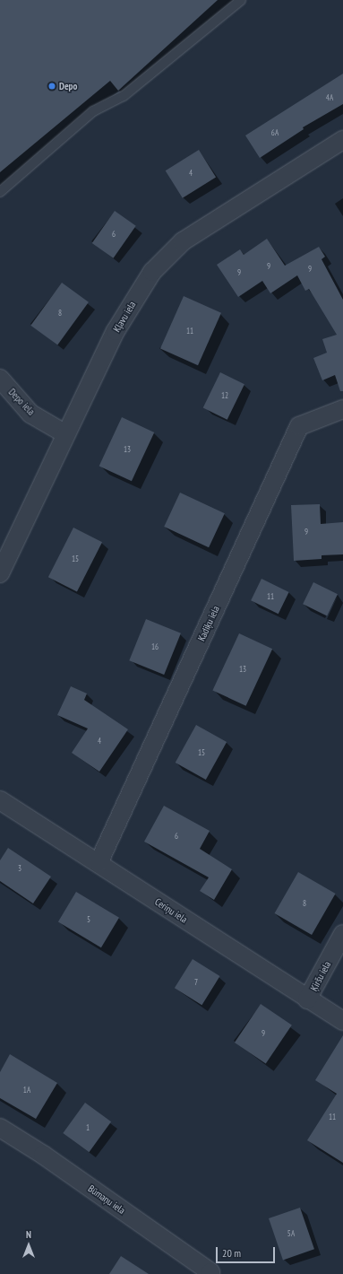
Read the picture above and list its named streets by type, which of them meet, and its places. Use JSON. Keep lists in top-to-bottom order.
{
  "streets": {
    "street": [
      "Kļavu iela",
      "Depo iela",
      "Kadiķu iela",
      "Ceriņu iela",
      "Ķiršu iela",
      "Būmaņu iela"
    ]
  },
  "crossings": [
    ["Kļavu iela", "Depo iela"],
    ["Kadiķu iela", "Ceriņu iela"],
    ["Ceriņu iela", "Ķiršu iela"]
  ],
  "places": ["Depo"],
  "house_numbers": [
    "4A",
    "6A",
    "4",
    "6",
    "9",
    "9",
    "9",
    "8",
    "11",
    "12",
    "13",
    "9",
    "15",
    "11",
    "16",
    "13",
    "4",
    "15",
    "6",
    "3",
    "8",
    "5",
    "7",
    "9",
    "1A",
    "11",
    "1",
    "5A"
  ],
  "scale_bar": "20 m",
  "north": "top"
}
